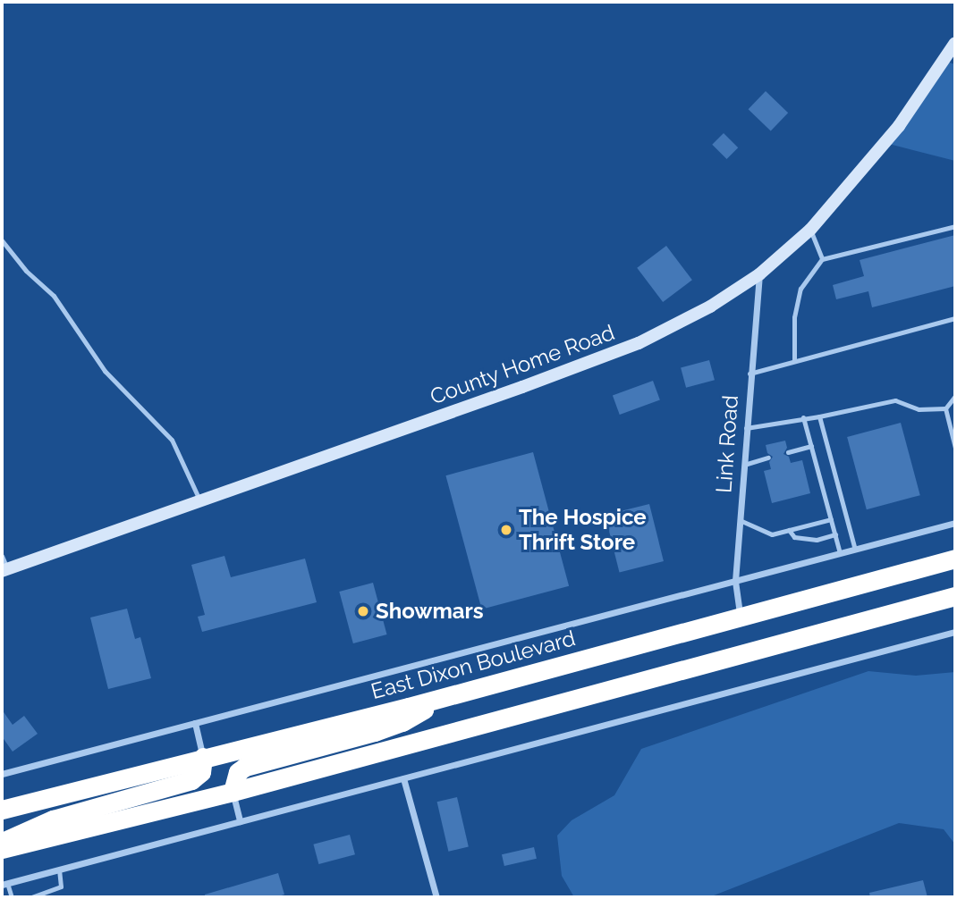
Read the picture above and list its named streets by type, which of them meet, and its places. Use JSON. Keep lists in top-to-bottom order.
{
  "streets": {
    "highway": ["East Dixon Boulevard"],
    "street": ["County Home Road", "Link Road"]
  },
  "crossings": [
    ["County Home Road", "Link Road"],
    ["Link Road", "East Dixon Boulevard"]
  ],
  "places": ["The Hospice Thrift Store", "Showmars"]
}
